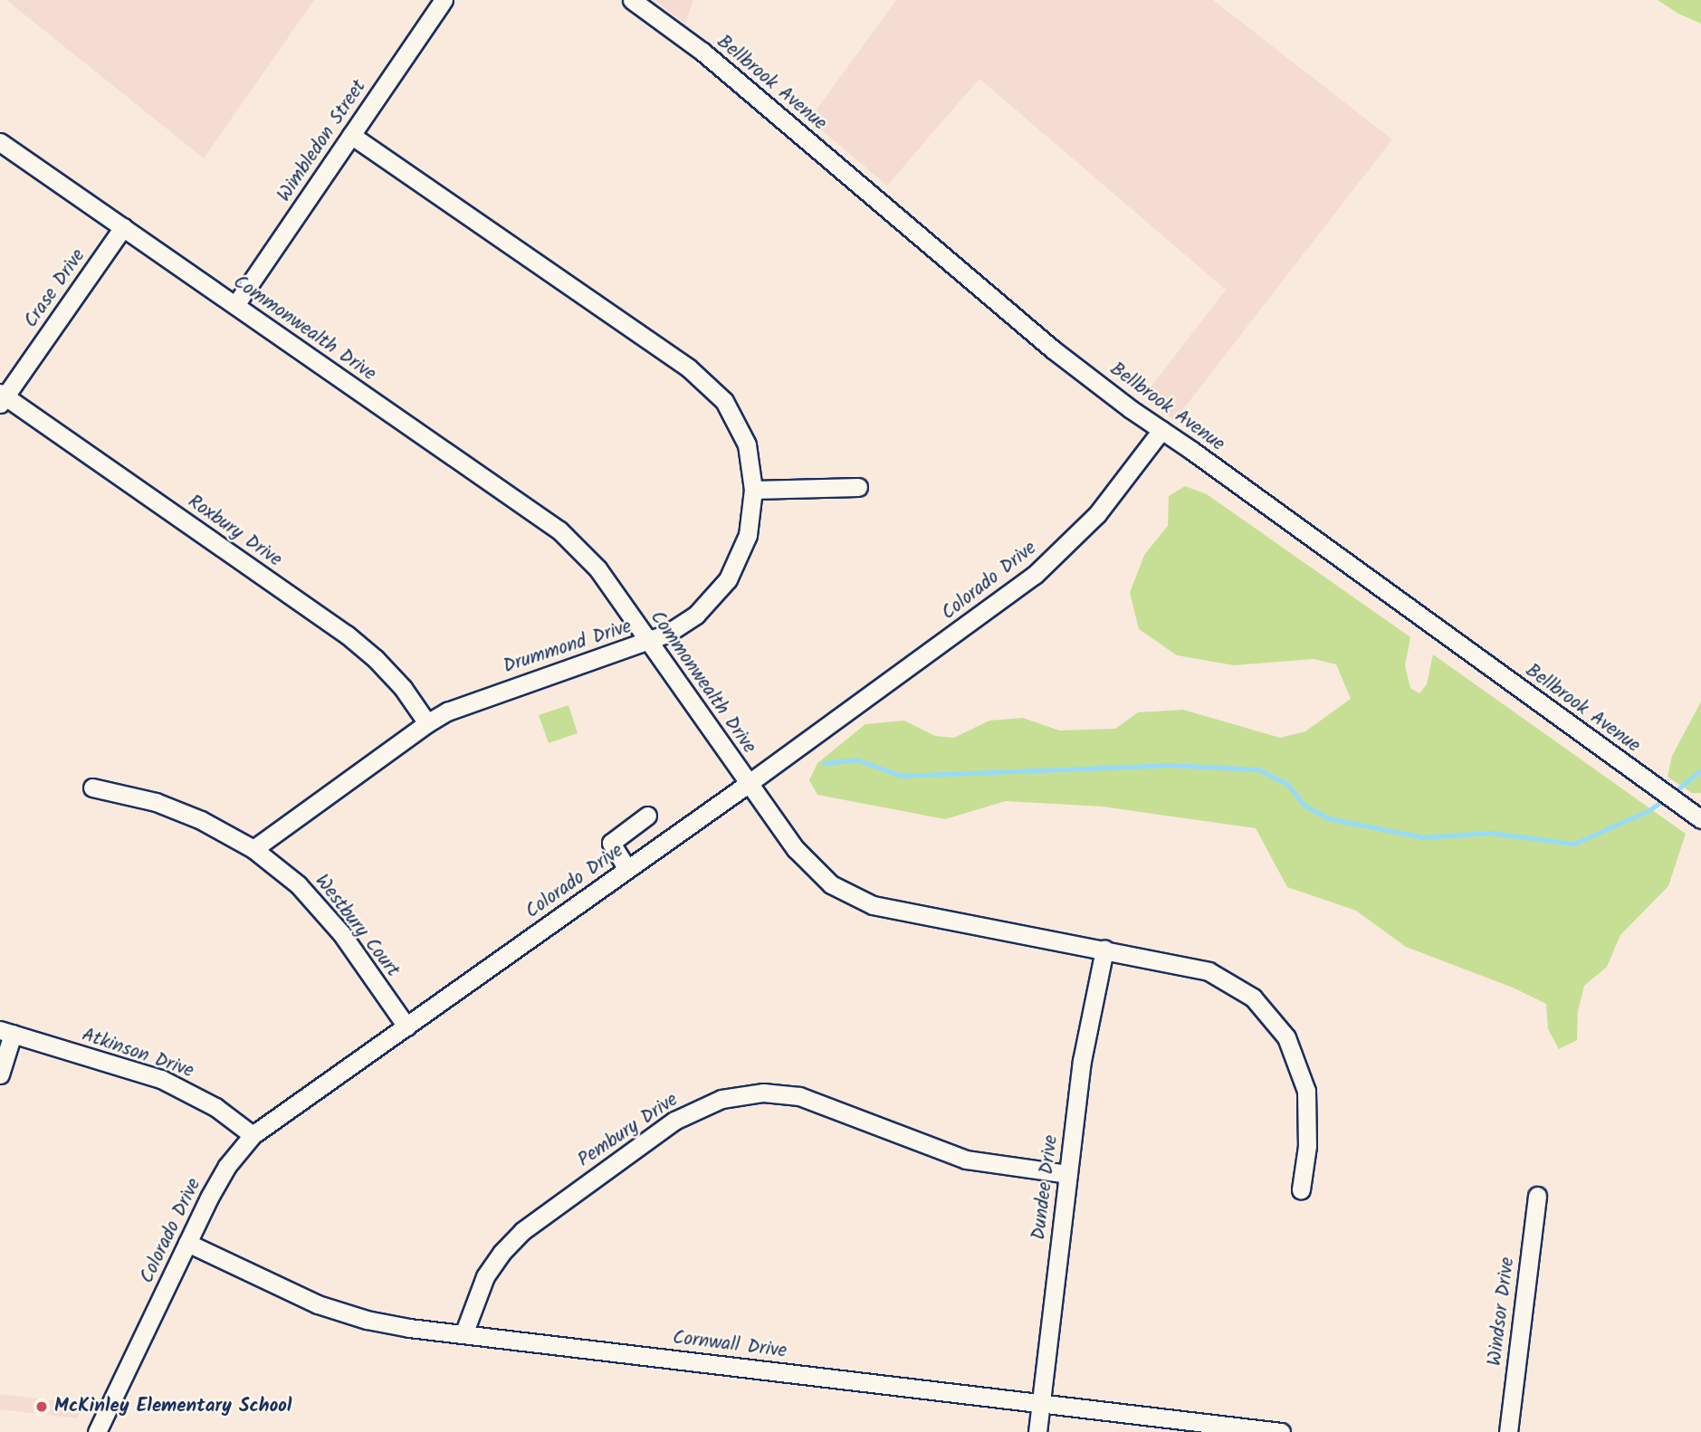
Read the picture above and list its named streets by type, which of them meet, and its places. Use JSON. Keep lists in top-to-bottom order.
{
  "streets": {
    "street": [
      "Bellbrook Avenue",
      "Wimbledon Street",
      "Crase Drive",
      "Commonwealth Drive",
      "Roxbury Drive",
      "Colorado Drive",
      "Drummond Drive",
      "Westbury Court",
      "Atkinson Drive",
      "Pembury Drive",
      "Dundee Drive",
      "Windsor Drive",
      "Cornwall Drive"
    ]
  },
  "crossings": [
    ["Bellbrook Avenue", "Colorado Drive"],
    ["Wimbledon Street", "Commonwealth Drive"],
    ["Wimbledon Street", "Drummond Drive"],
    ["Crase Drive", "Commonwealth Drive"],
    ["Crase Drive", "Roxbury Drive"],
    ["Commonwealth Drive", "Colorado Drive"],
    ["Commonwealth Drive", "Drummond Drive"],
    ["Commonwealth Drive", "Dundee Drive"],
    ["Roxbury Drive", "Drummond Drive"],
    ["Colorado Drive", "Westbury Court"],
    ["Colorado Drive", "Atkinson Drive"],
    ["Colorado Drive", "Cornwall Drive"],
    ["Drummond Drive", "Westbury Court"],
    ["Pembury Drive", "Dundee Drive"],
    ["Pembury Drive", "Cornwall Drive"],
    ["Dundee Drive", "Cornwall Drive"]
  ],
  "places": ["McKinley Elementary School"]
}
